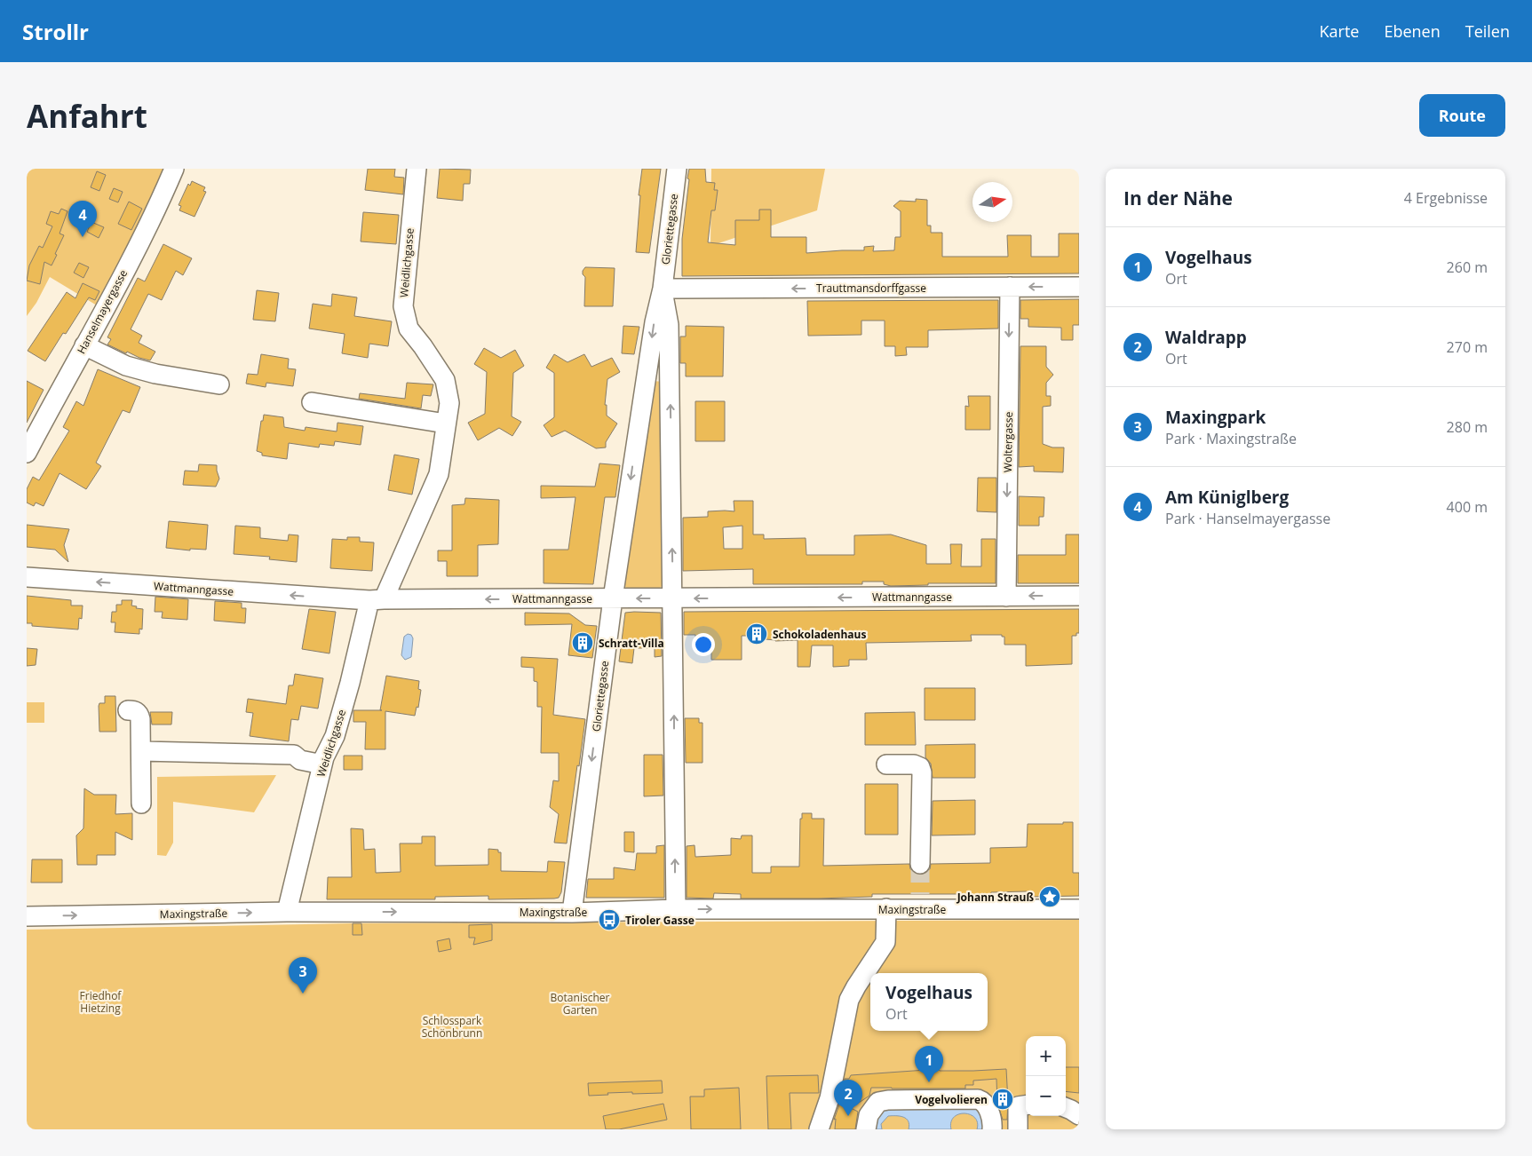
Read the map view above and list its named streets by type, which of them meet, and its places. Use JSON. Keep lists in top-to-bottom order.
{
  "streets": {
    "street": [
      "Gloriettegasse",
      "Weidlichgasse",
      "Trauttmansdorffgasse",
      "Hanselmayergasse",
      "Woltergasse",
      "Wattmanngasse",
      "Maxingstraße"
    ]
  },
  "crossings": [
    ["Gloriettegasse", "Trauttmansdorffgasse"],
    ["Gloriettegasse", "Wattmanngasse"],
    ["Gloriettegasse", "Maxingstraße"],
    ["Weidlichgasse", "Wattmanngasse"],
    ["Weidlichgasse", "Maxingstraße"],
    ["Trauttmansdorffgasse", "Woltergasse"],
    ["Woltergasse", "Wattmanngasse"]
  ],
  "one_way": [
    "Trauttmansdorffgasse",
    "Woltergasse",
    "Wattmanngasse",
    "Maxingstraße"
  ],
  "parks": ["Friedhof Hietzing", "Botanischer Garten", "Schlosspark Schönbrunn"],
  "places": {
    "building": ["Schokoladenhaus", "Schratt-Villa", "Vogelvolieren"],
    "place": ["Johann Strauß"],
    "bus stop": ["Tiroler Gasse"]
  },
  "north": "right",
  "page": {
    "header": "Strollr",
    "nav": ["Karte", "Ebenen", "Teilen"],
    "buttons": "Route",
    "title": "Anfahrt",
    "heading": ["In der Nähe", "4 Ergebnisse"],
    "pins": [
      "4",
      "3",
      "1",
      "2"
    ],
    "list": [
      {
        "mark": "1",
        "name": "Vogelhaus",
        "note": "Ort",
        "value": "260 m"
      },
      {
        "mark": "2",
        "name": "Waldrapp",
        "note": "Ort",
        "value": "270 m"
      },
      {
        "mark": "3",
        "name": "Maxingpark",
        "note": "Park · Maxingstraße",
        "value": "280 m"
      },
      {
        "mark": "4",
        "name": "Am Küniglberg",
        "note": "Park · Hanselmayergasse",
        "value": "400 m"
      }
    ],
    "popup": ["Vogelhaus", "Ort"],
    "map_buttons": ["+", "−"]
  }
}
